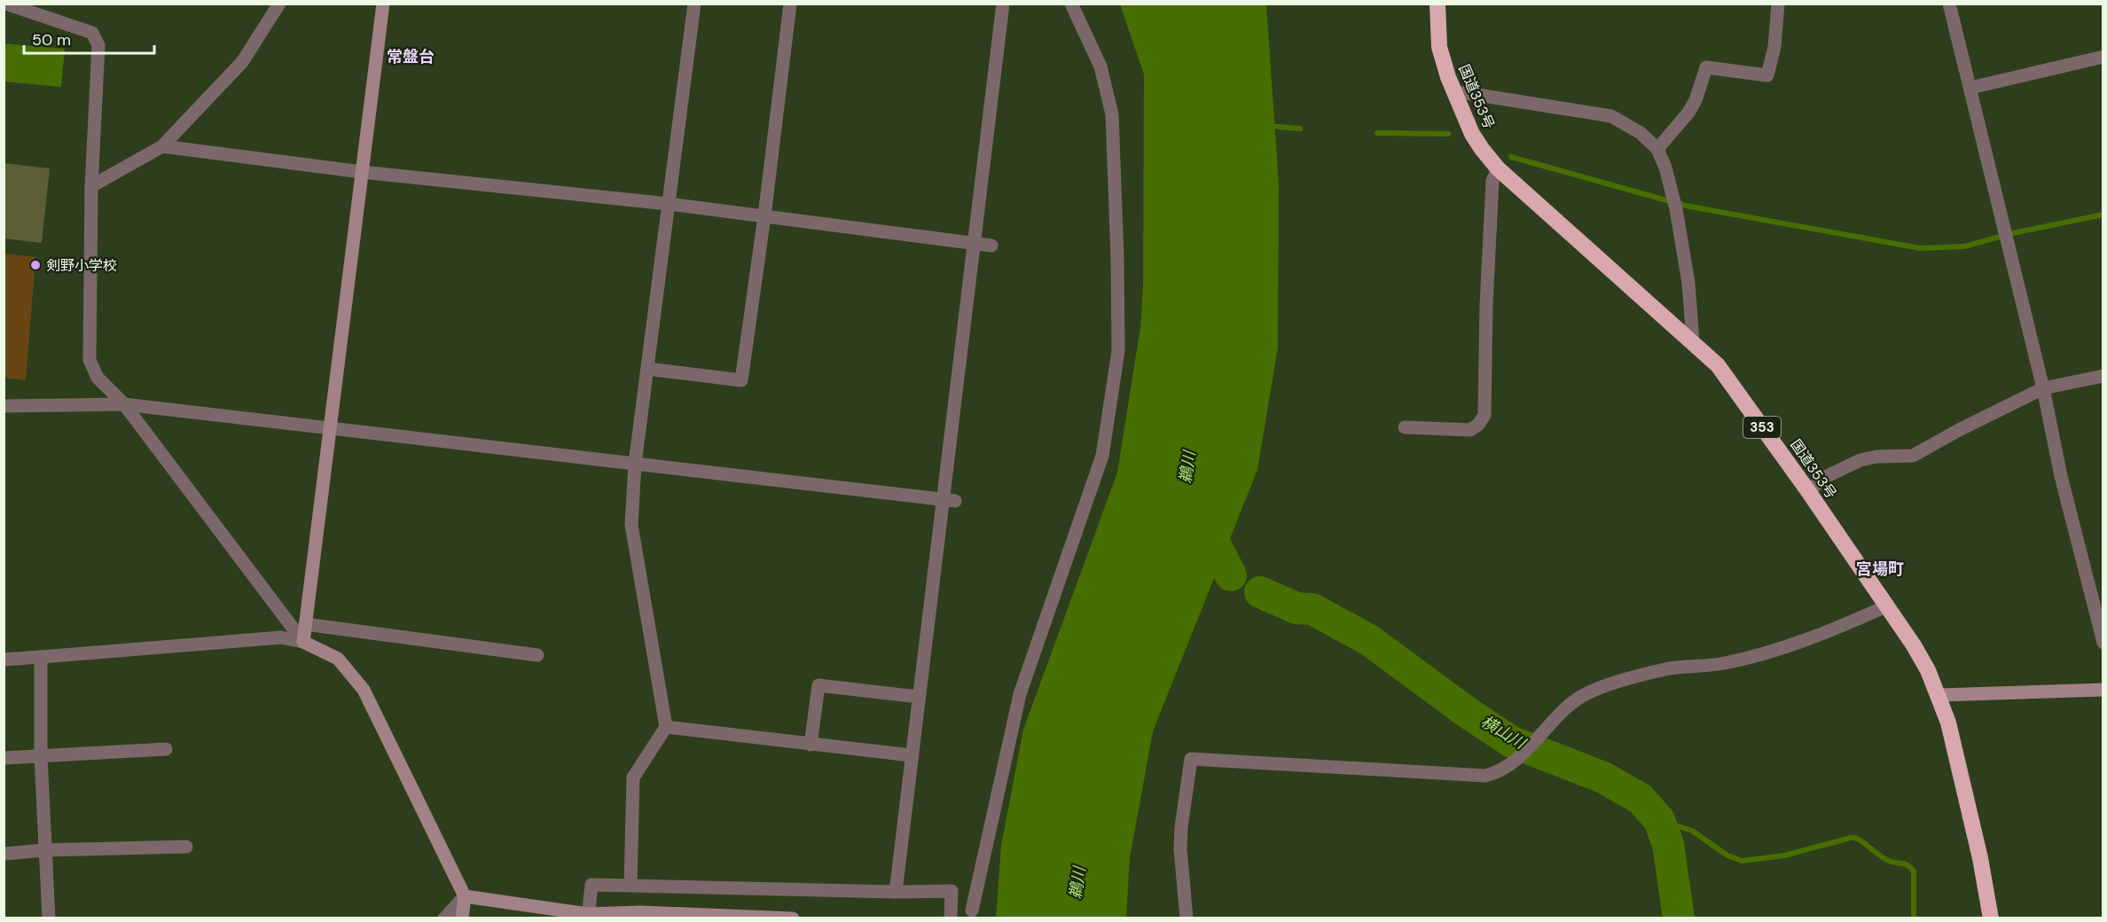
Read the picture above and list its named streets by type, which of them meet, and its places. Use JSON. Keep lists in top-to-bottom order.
{
  "streets": {
    "highway": ["国道353号", "353"]
  },
  "districts": ["常盤台", "宮場町"],
  "water": ["鵜川", "横山川"],
  "places": ["剣野小学校"],
  "scale_bar": "50 m"
}
